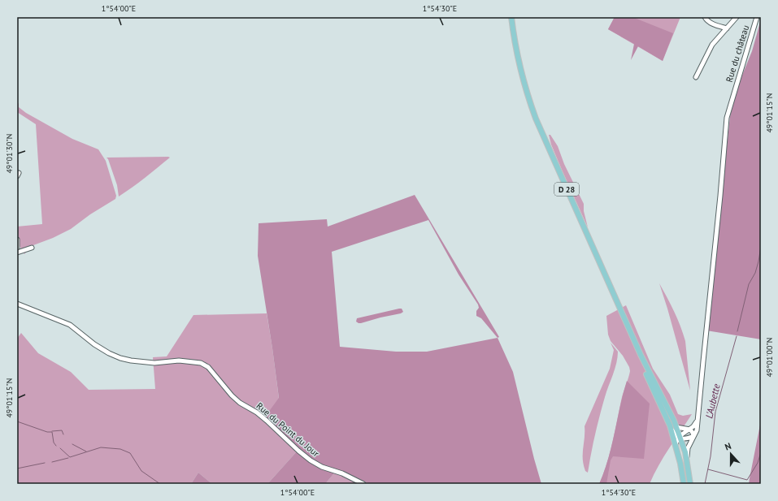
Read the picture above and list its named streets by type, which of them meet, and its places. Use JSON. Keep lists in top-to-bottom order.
{
  "streets": {
    "main road": ["D 28"],
    "street": ["Rue du château", "Rue du Point du Jour"]
  },
  "crossings": [
    ["Rue du château", "D 28"]
  ],
  "water": ["L'Aubette"],
  "north": "top",
  "coordinates": [
    "1°54'00\"E",
    "1°54'30\"E",
    "49°01'15\"N",
    "49°01'30\"N",
    "49°01'00\"N"
  ]
}
